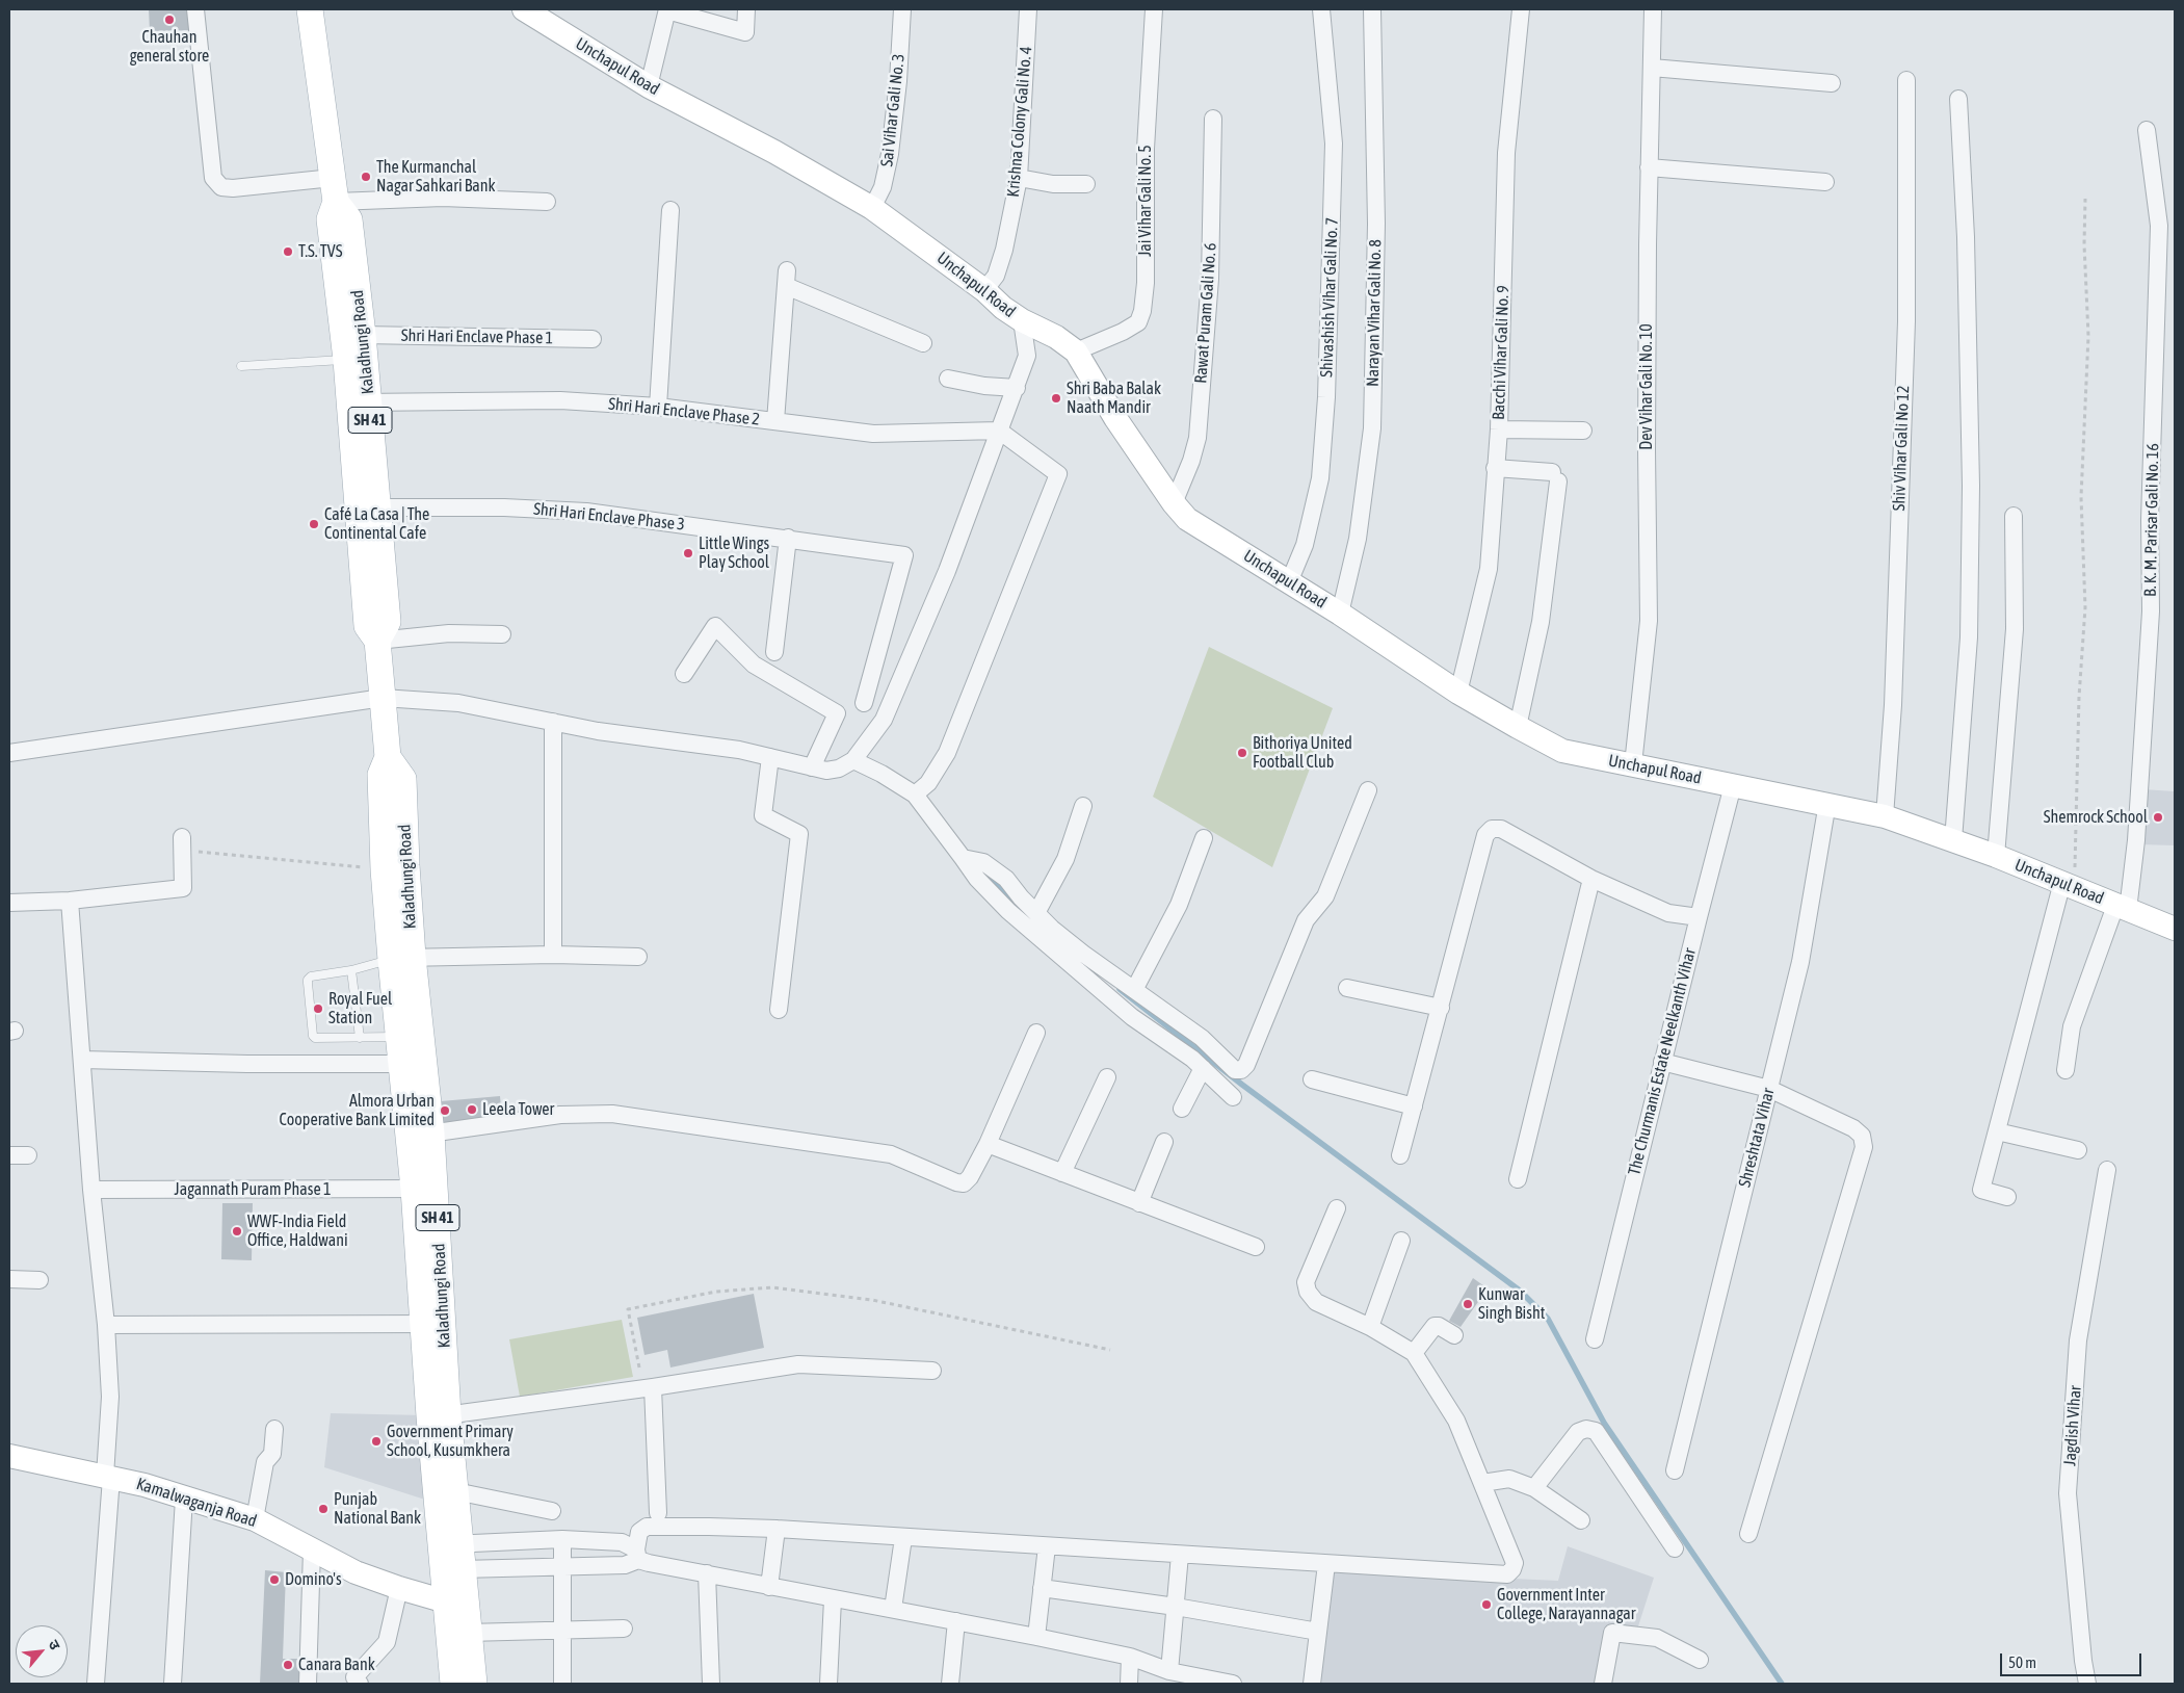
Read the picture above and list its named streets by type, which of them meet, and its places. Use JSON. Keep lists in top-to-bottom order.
{
  "streets": {
    "main road": ["Kaladhungi Road", "SH 41"],
    "street": [
      "Unchapul Road",
      "Sai Vihar Gali No. 3",
      "Krishna Colony Gali No. 4",
      "Jai Vihar Gali No. 5",
      "Shivashish Vihar Gali No. 7",
      "Rawat Puram Gali No. 6",
      "Narayan Vihar Gali No. 8",
      "Shri Hari Enclave Phase 1",
      "Bacchi Vihar Gali No. 9",
      "Dev Vihar Gali No. 10",
      "Shri Hari Enclave Phase 2",
      "Shiv Vihar Gali No 12",
      "Shri Hari Enclave Phase 3",
      "B. K. M. Parisar Gali No. 16",
      "The Churmanis Estate Neelkanth Vihar",
      "Shreshtata Vihar",
      "Jagannath Puram Phase 1",
      "Jagdish Vihar",
      "Kamalwaganja Road"
    ]
  },
  "crossings": [
    ["Unchapul Road", "Sai Vihar Gali No. 3"],
    ["Unchapul Road", "Krishna Colony Gali No. 4"],
    ["Unchapul Road", "Jai Vihar Gali No. 5"],
    ["Unchapul Road", "Shivashish Vihar Gali No. 7"],
    ["Unchapul Road", "Rawat Puram Gali No. 6"],
    ["Unchapul Road", "Narayan Vihar Gali No. 8"],
    ["Unchapul Road", "Bacchi Vihar Gali No. 9"],
    ["Unchapul Road", "Dev Vihar Gali No. 10"],
    ["Unchapul Road", "Shiv Vihar Gali No 12"],
    ["Unchapul Road", "B. K. M. Parisar Gali No. 16"],
    ["Unchapul Road", "The Churmanis Estate Neelkanth Vihar"],
    ["Unchapul Road", "Shreshtata Vihar"],
    ["Shri Hari Enclave Phase 1", "Kaladhungi Road"],
    ["Kaladhungi Road", "Shri Hari Enclave Phase 2"],
    ["Kaladhungi Road", "Shri Hari Enclave Phase 3"],
    ["Kaladhungi Road", "Jagannath Puram Phase 1"],
    ["Kaladhungi Road", "Kamalwaganja Road"]
  ],
  "places": [
    "Chauhan general store",
    "The Kurmanchal Nagar Sahkari Bank",
    "T.S. TVS",
    "Shri Baba Balak Naath Mandir",
    "Café La Casa | The Continental Cafe",
    "Little Wings Play School",
    "Bithoriya United Football Club",
    "Shemrock School",
    "Royal Fuel Station",
    "Leela Tower",
    "Almora Urban Cooperative Bank Limited",
    "WWF-India Field Office, Haldwani",
    "Kunwar Singh Bisht",
    "Government Primary School, Kusumkhera",
    "Punjab National Bank",
    "Domino's",
    "Government Inter College, Narayannagar",
    "Canara Bank"
  ],
  "scale_bar": "50 m",
  "north": "top right"
}
